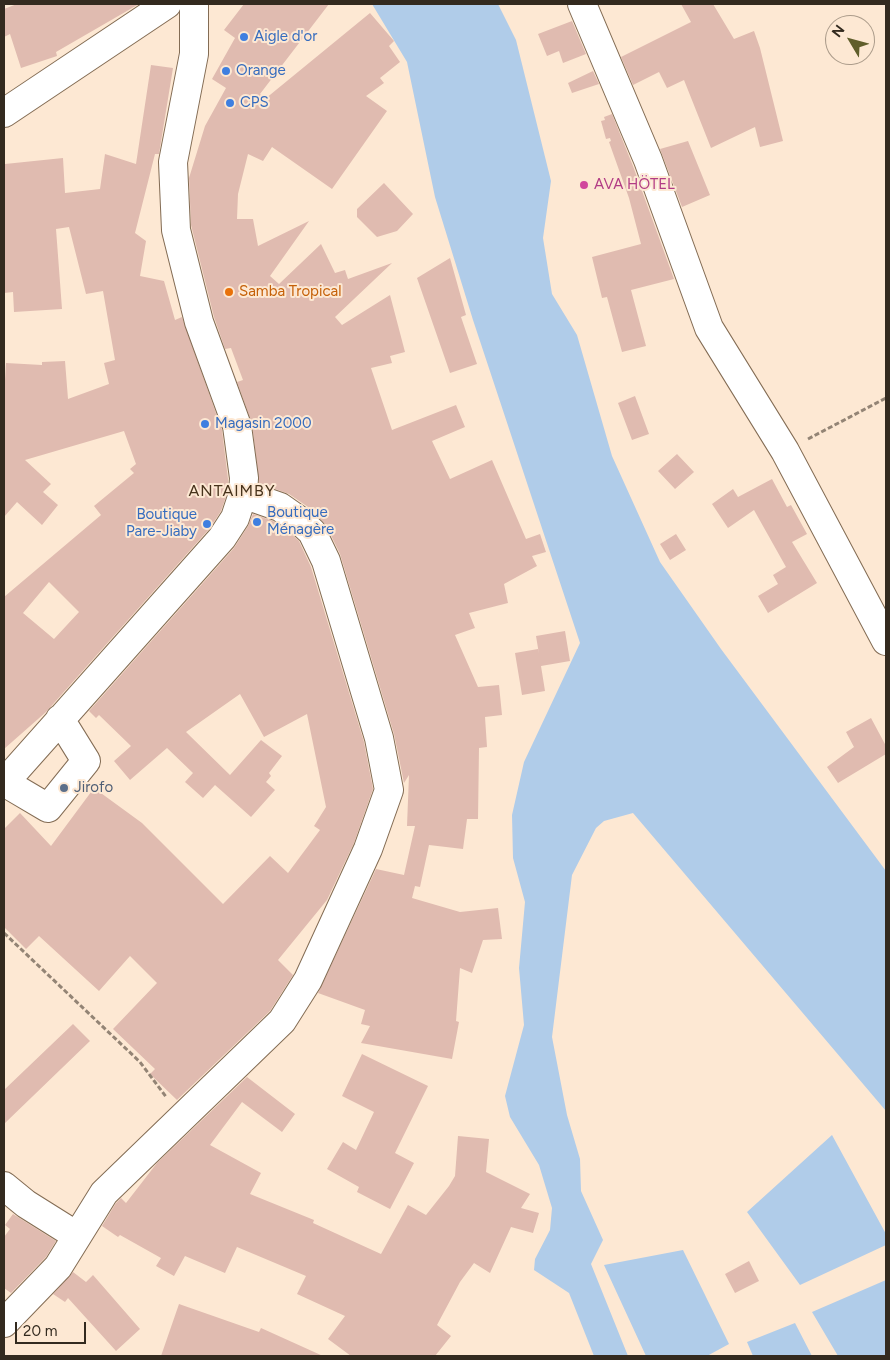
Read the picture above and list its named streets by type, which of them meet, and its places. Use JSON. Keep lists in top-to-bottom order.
{
  "districts": ["ANTAIMBY"],
  "places": [
    "Aigle d'or",
    "Orange",
    "CPS",
    "AVA HÖTEL",
    "Samba Tropical",
    "Magasin 2000",
    "Boutique Ménagère",
    "Boutique Pare-Jiaby",
    "Jirofo"
  ],
  "scale_bar": "20 m",
  "north": "top left"
}
